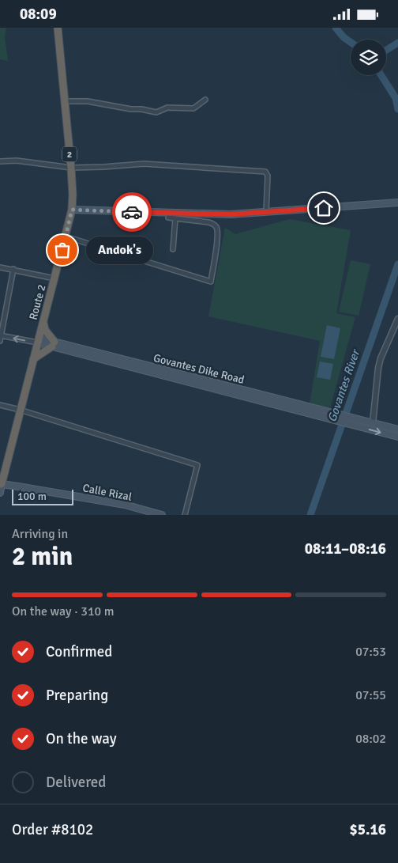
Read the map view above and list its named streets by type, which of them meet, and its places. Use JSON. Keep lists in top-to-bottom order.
{
  "streets": {
    "highway": ["2", "Route 2"],
    "main road": ["Govantes Dike Road", "Calle Rizal"]
  },
  "crossings": [
    ["Route 2", "Govantes Dike Road"],
    ["Route 2", "Calle Rizal"]
  ],
  "water": ["Govantes River"],
  "places": ["Andok's"],
  "scale_bar": "100 m",
  "page": {
    "status": "08:09",
    "bubble": "Andok's",
    "scale": "100 m",
    "heading": ["2 min", "Arriving in", "08:11–08:16"],
    "panel": ["Order #8102", "$5.16"],
    "bar": "On the way · 310 m",
    "list": [
      ["Confirmed", "07:53"],
      ["Preparing", "07:55"],
      ["On the way", "08:02"],
      "Delivered"
    ]
  }
}
